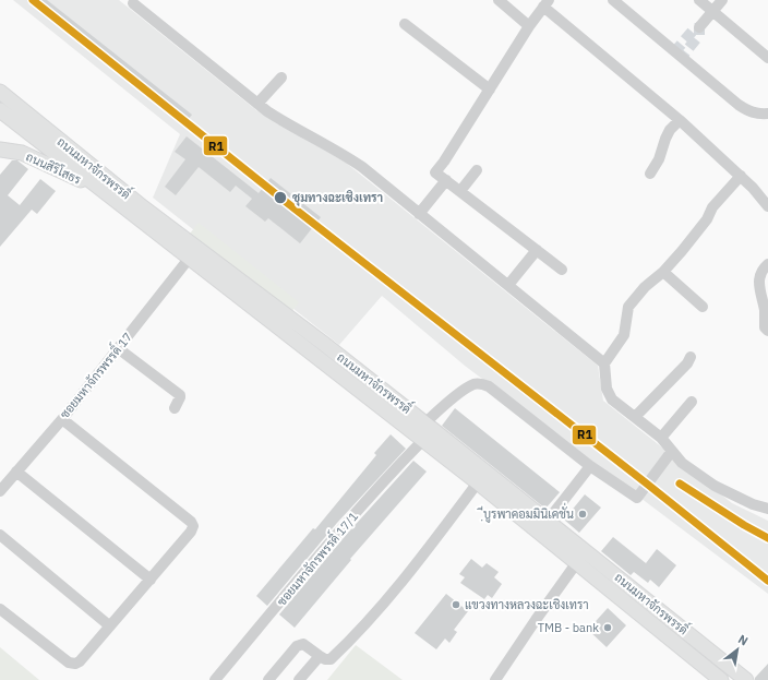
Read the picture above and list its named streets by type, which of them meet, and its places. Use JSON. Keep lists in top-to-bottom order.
{
  "streets": {
    "main road": ["ถนนสิริโสธร", "ถนนมหาจักรพรรดิ์"],
    "street": ["ซอยมหาจักรพรรดิ์ 17", "ซอยมหาจักรพรรดิ์ 17/1"]
  },
  "crossings": [
    ["ถนนสิริโสธร", "ถนนมหาจักรพรรดิ์"],
    ["ถนนมหาจักรพรรดิ์", "ซอยมหาจักรพรรดิ์ 17"],
    ["ถนนมหาจักรพรรดิ์", "ซอยมหาจักรพรรดิ์ 17/1"]
  ],
  "places": [
    "ชุมทางฉะเชิงเทรา",
    "ฺีบูรพาคอมมินิเคชั่น",
    "แขวงทางหลวงฉะเชิงเทรา",
    "TMB - bank"
  ],
  "lines": ["transit line R1"],
  "north": "top right"
}
